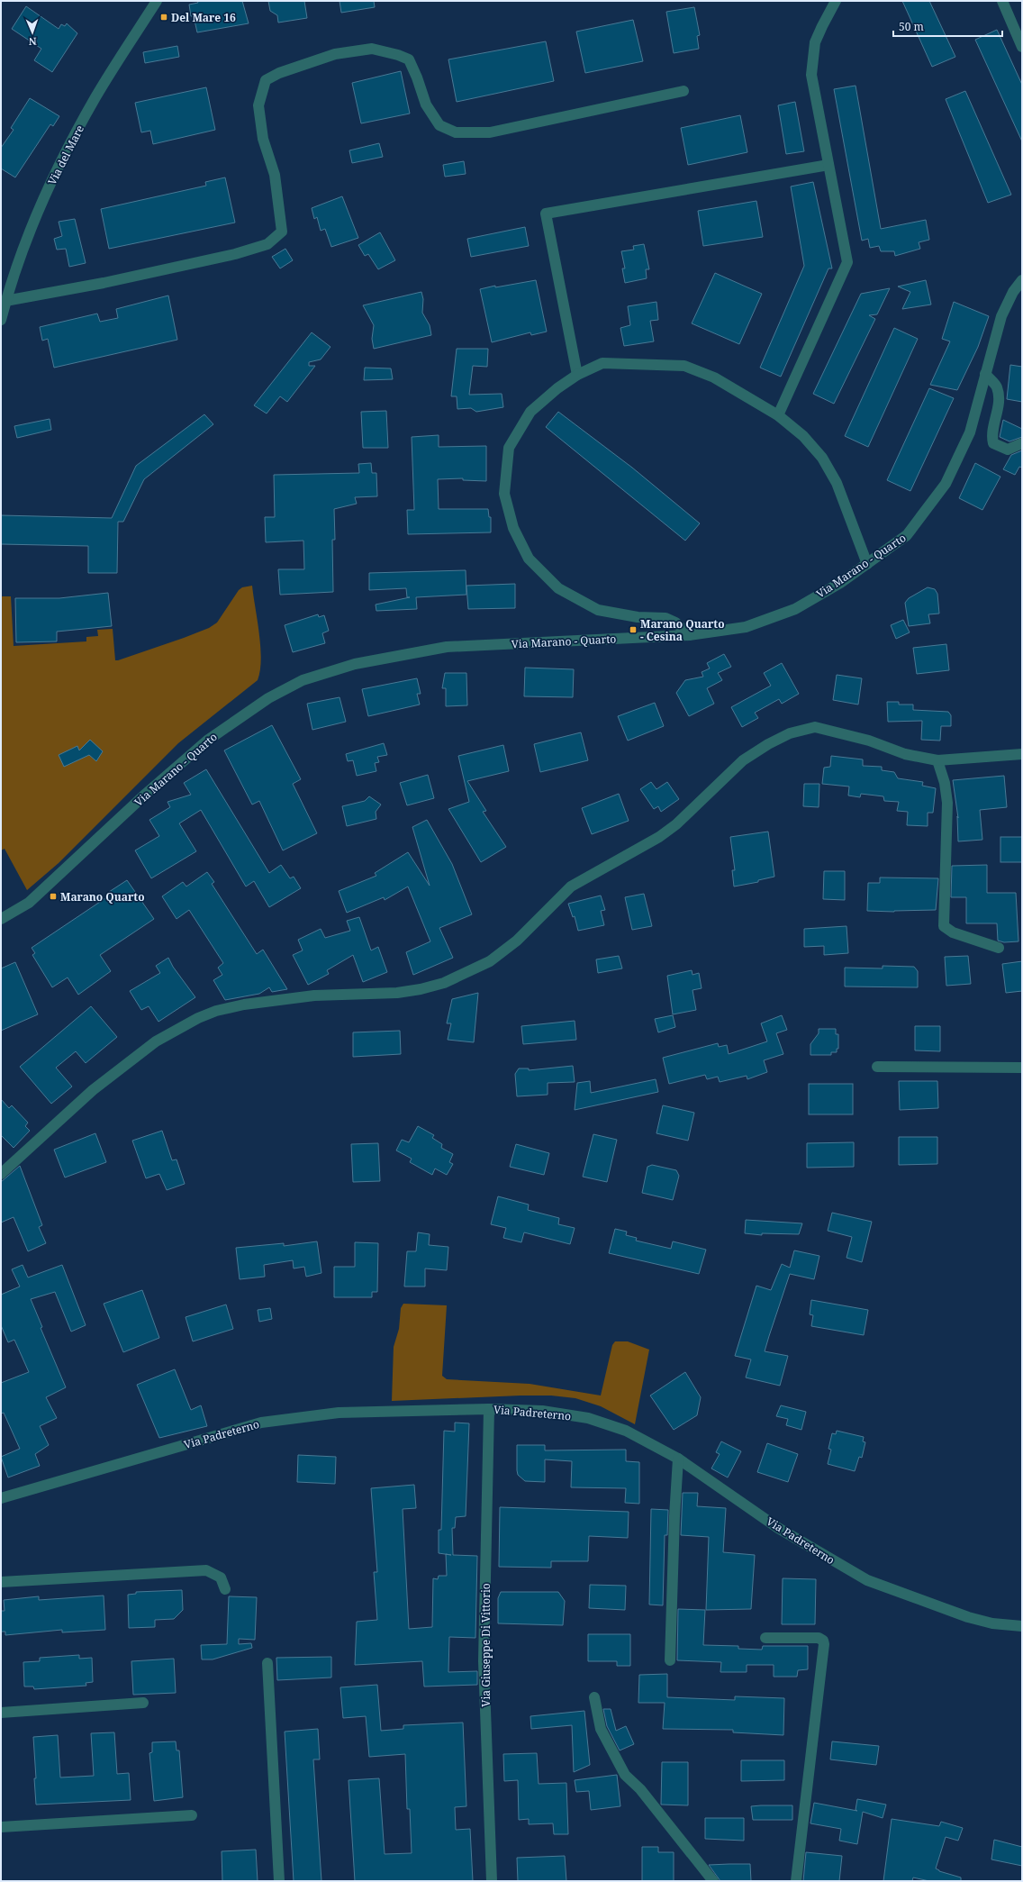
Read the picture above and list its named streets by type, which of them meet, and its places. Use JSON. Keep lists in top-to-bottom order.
{
  "streets": {
    "street": [
      "Via del Mare",
      "Via Marano - Quarto",
      "Via Padreterno",
      "Via Giuseppe Di Vittorio"
    ]
  },
  "crossings": [
    ["Via Padreterno", "Via Giuseppe Di Vittorio"]
  ],
  "places": {
    "transit": ["Del Mare 16", "Marano Quarto - Cesina", "Marano Quarto"]
  },
  "scale_bar": "50 m",
  "north": "bottom"
}
